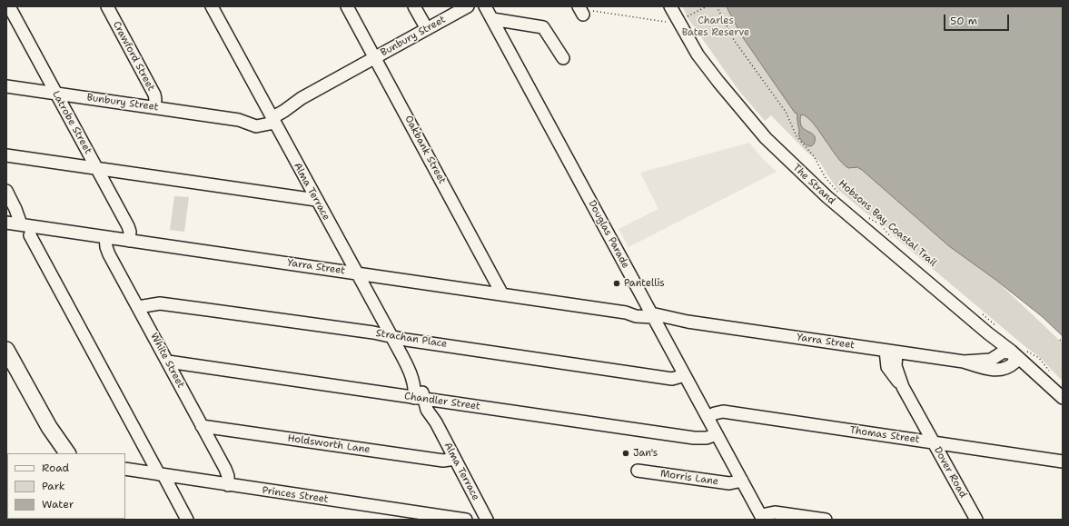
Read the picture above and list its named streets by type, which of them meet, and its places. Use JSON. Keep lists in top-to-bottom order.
{
  "streets": {
    "street": [
      "Bunbury Street",
      "Crawford Street",
      "Latrobe Street",
      "Oakbank Street",
      "The Strand",
      "Alma Terrace",
      "Douglas Parade",
      "Yarra Street",
      "Strachan Place",
      "White Street",
      "Chandler Street",
      "Thomas Street",
      "Holdsworth Lane",
      "Dover Road",
      "Morris Lane",
      "Princes Street"
    ],
    "path": ["Hobsons Bay Coastal Trail"]
  },
  "crossings": [
    ["Bunbury Street", "Crawford Street"],
    ["Bunbury Street", "Latrobe Street"],
    ["Bunbury Street", "Oakbank Street"],
    ["Bunbury Street", "Alma Terrace"],
    ["Latrobe Street", "Yarra Street"],
    ["Oakbank Street", "Yarra Street"],
    ["The Strand", "Yarra Street"],
    ["Alma Terrace", "Yarra Street"],
    ["Alma Terrace", "Strachan Place"],
    ["Alma Terrace", "Chandler Street"],
    ["Alma Terrace", "Holdsworth Lane"],
    ["Douglas Parade", "Yarra Street"],
    ["Douglas Parade", "Strachan Place"],
    ["Douglas Parade", "Chandler Street"],
    ["Douglas Parade", "Thomas Street"],
    ["Douglas Parade", "Morris Lane"],
    ["Yarra Street", "White Street"],
    ["Yarra Street", "Dover Road"],
    ["Strachan Place", "White Street"],
    ["White Street", "Chandler Street"],
    ["White Street", "Holdsworth Lane"],
    ["White Street", "Princes Street"],
    ["Thomas Street", "Dover Road"]
  ],
  "parks": ["Charles Bates Reserve"],
  "places": ["Pantellis", "Jan's"],
  "legend": ["Road", "Park", "Water"],
  "scale_bar": "50 m"
}
